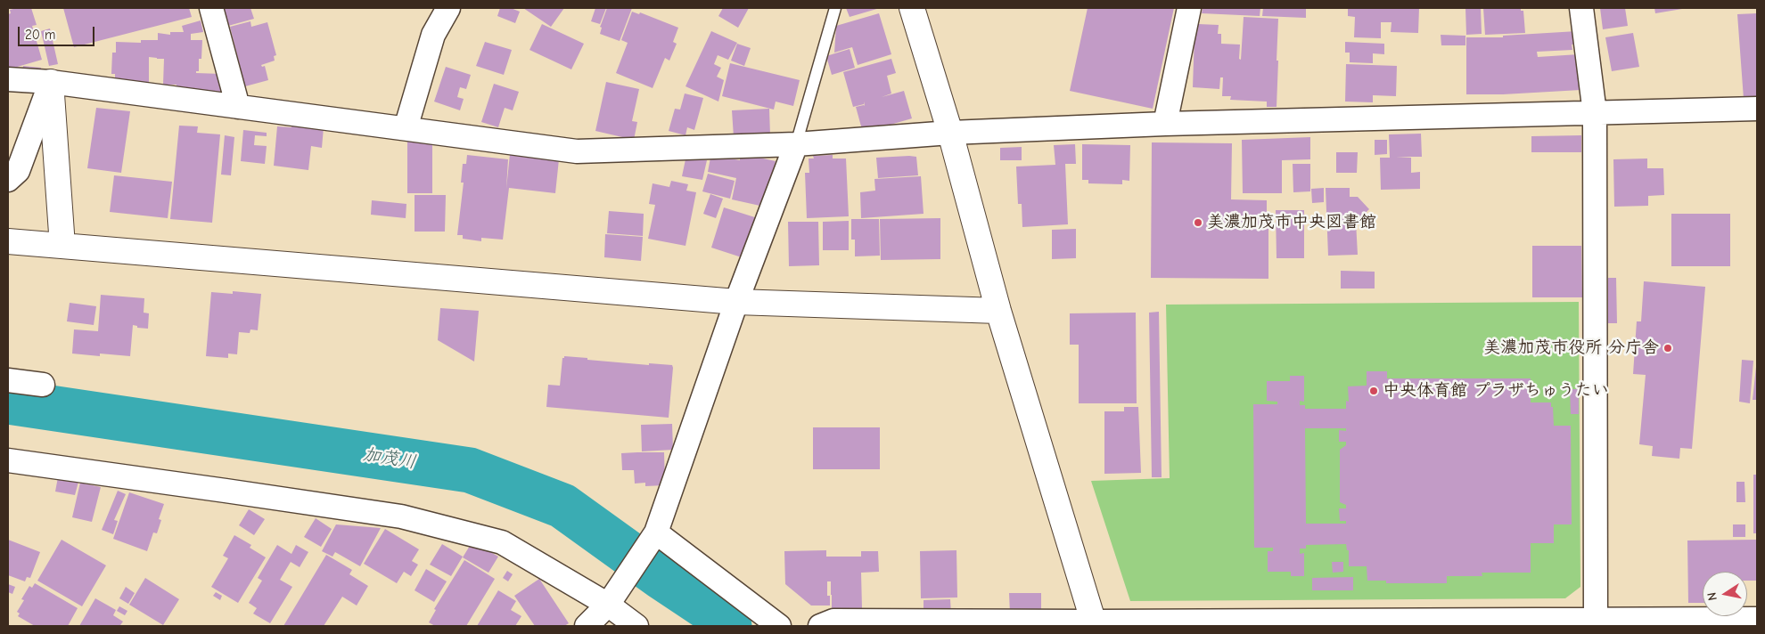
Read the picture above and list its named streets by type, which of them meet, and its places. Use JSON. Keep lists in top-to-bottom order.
{
  "water": ["加茂川"],
  "places": ["美濃加茂市中央図書館", "美濃加茂市役所 分庁舎", "中央体育館 プラザちゅうたい"],
  "scale_bar": "20 m",
  "north": "left"
}
